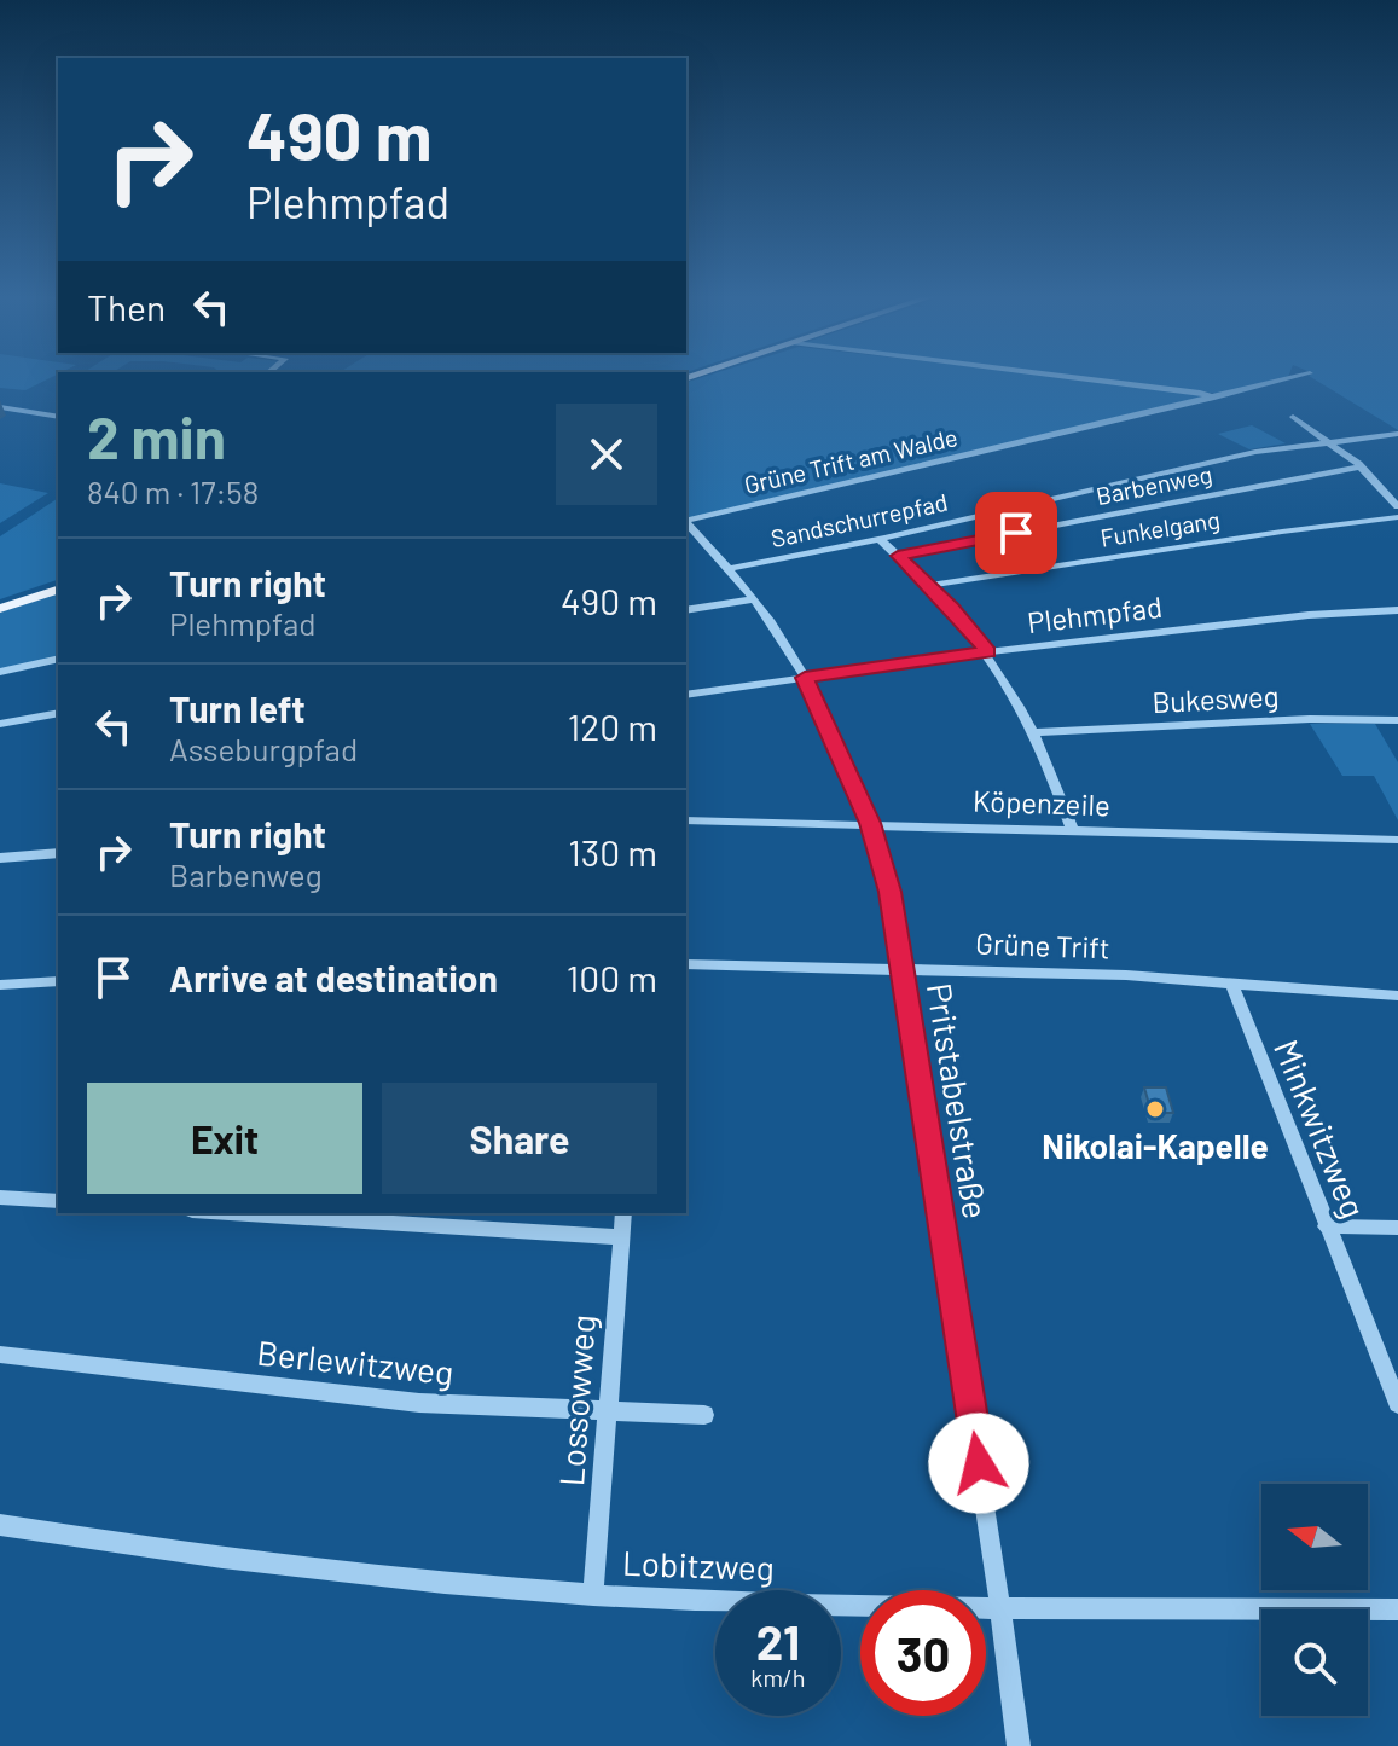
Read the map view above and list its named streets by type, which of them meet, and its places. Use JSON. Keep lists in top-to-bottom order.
{
  "streets": {
    "street": [
      "Grüne Trift am Walde",
      "Barbenweg",
      "Sandschurrepfad",
      "Funkelgang",
      "Plehmpfad",
      "Bukesweg",
      "Köpenzeile",
      "Grüne Trift",
      "Pritstabelstraße",
      "Minkwitzweg",
      "Berlewitzweg",
      "Lossowweg",
      "Lobitzweg"
    ]
  },
  "crossings": [
    ["Sandschurrepfad", "Pritstabelstraße"],
    ["Plehmpfad", "Pritstabelstraße"],
    ["Köpenzeile", "Pritstabelstraße"],
    ["Grüne Trift", "Pritstabelstraße"],
    ["Grüne Trift", "Minkwitzweg"],
    ["Pritstabelstraße", "Lobitzweg"],
    ["Berlewitzweg", "Lossowweg"],
    ["Lossowweg", "Lobitzweg"]
  ],
  "places": ["Nikolai-Kapelle"],
  "north": "left",
  "page": {
    "turn": ["490 m", "Plehmpfad"],
    "then": "Then",
    "heading": ["2 min", "840 m · 17:58"],
    "list": [
      {
        "name": "Turn right",
        "note": "Plehmpfad",
        "value": "490 m"
      },
      {
        "name": "Turn left",
        "note": "Asseburgpfad",
        "value": "120 m"
      },
      {
        "name": "Turn right",
        "note": "Barbenweg",
        "value": "130 m"
      },
      {
        "name": "Arrive at destination",
        "value": "100 m"
      }
    ],
    "buttons": ["Exit", "Share"],
    "speed": "21 km/h",
    "limit": "30"
  }
}
